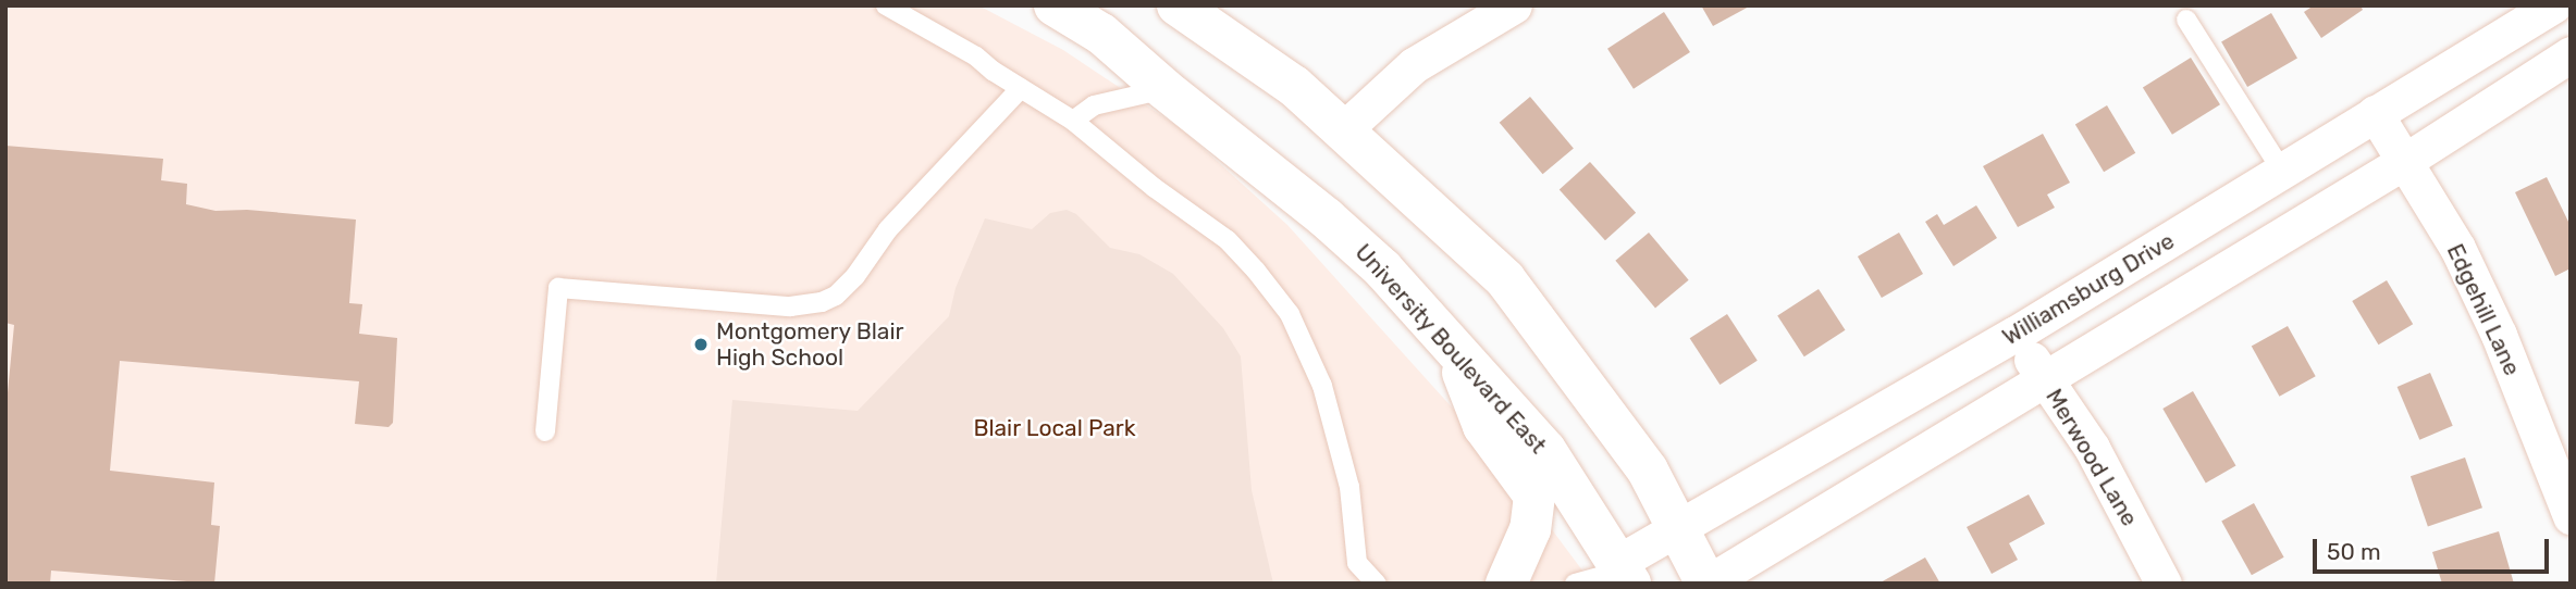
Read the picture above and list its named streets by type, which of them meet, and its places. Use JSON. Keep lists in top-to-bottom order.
{
  "streets": {
    "main road": ["University Boulevard East"],
    "street": ["Williamsburg Drive", "Edgehill Lane", "Merwood Lane"]
  },
  "crossings": [
    ["Williamsburg Drive", "Edgehill Lane"],
    ["Williamsburg Drive", "University Boulevard East"],
    ["Williamsburg Drive", "Merwood Lane"]
  ],
  "parks": ["Blair Local Park"],
  "places": ["Montgomery Blair High School"],
  "scale_bar": "50 m"
}
